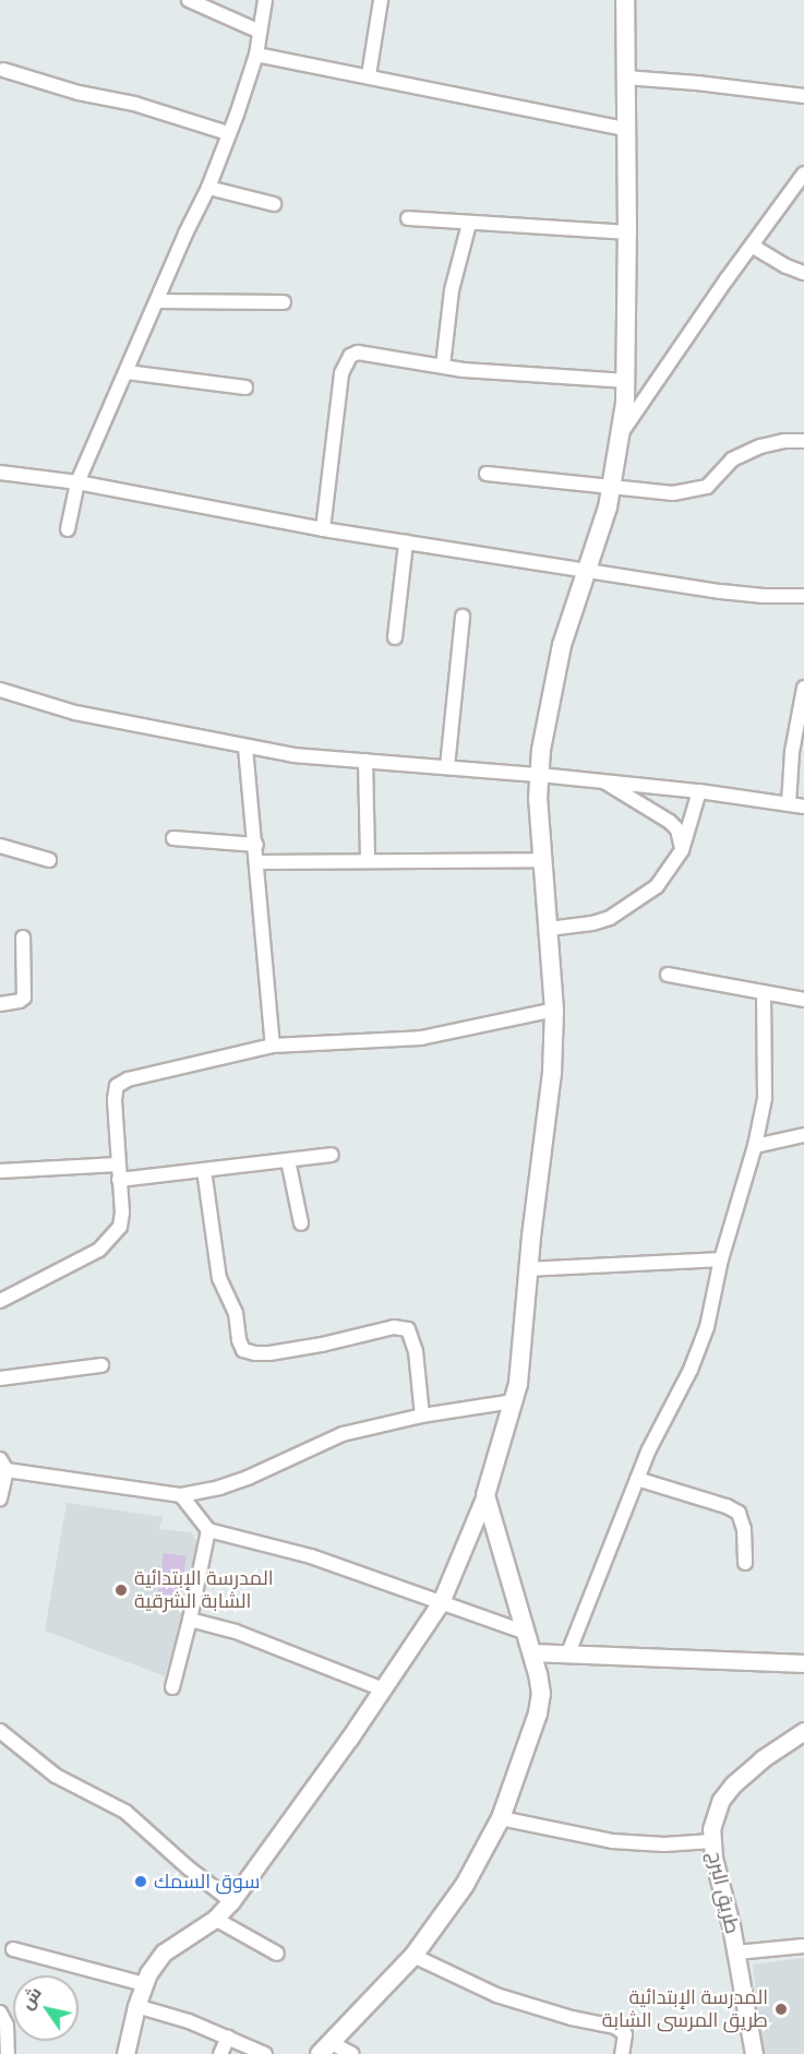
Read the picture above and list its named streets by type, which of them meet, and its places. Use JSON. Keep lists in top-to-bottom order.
{
  "streets": {
    "street": ["طريق البرج"]
  },
  "places": ["المدرسة الإبتدائية الشابة الشرقية", "سوق السمك", "المدرسة الإبتدائية طريق المرسى الشابة"],
  "north": "top left"
}
